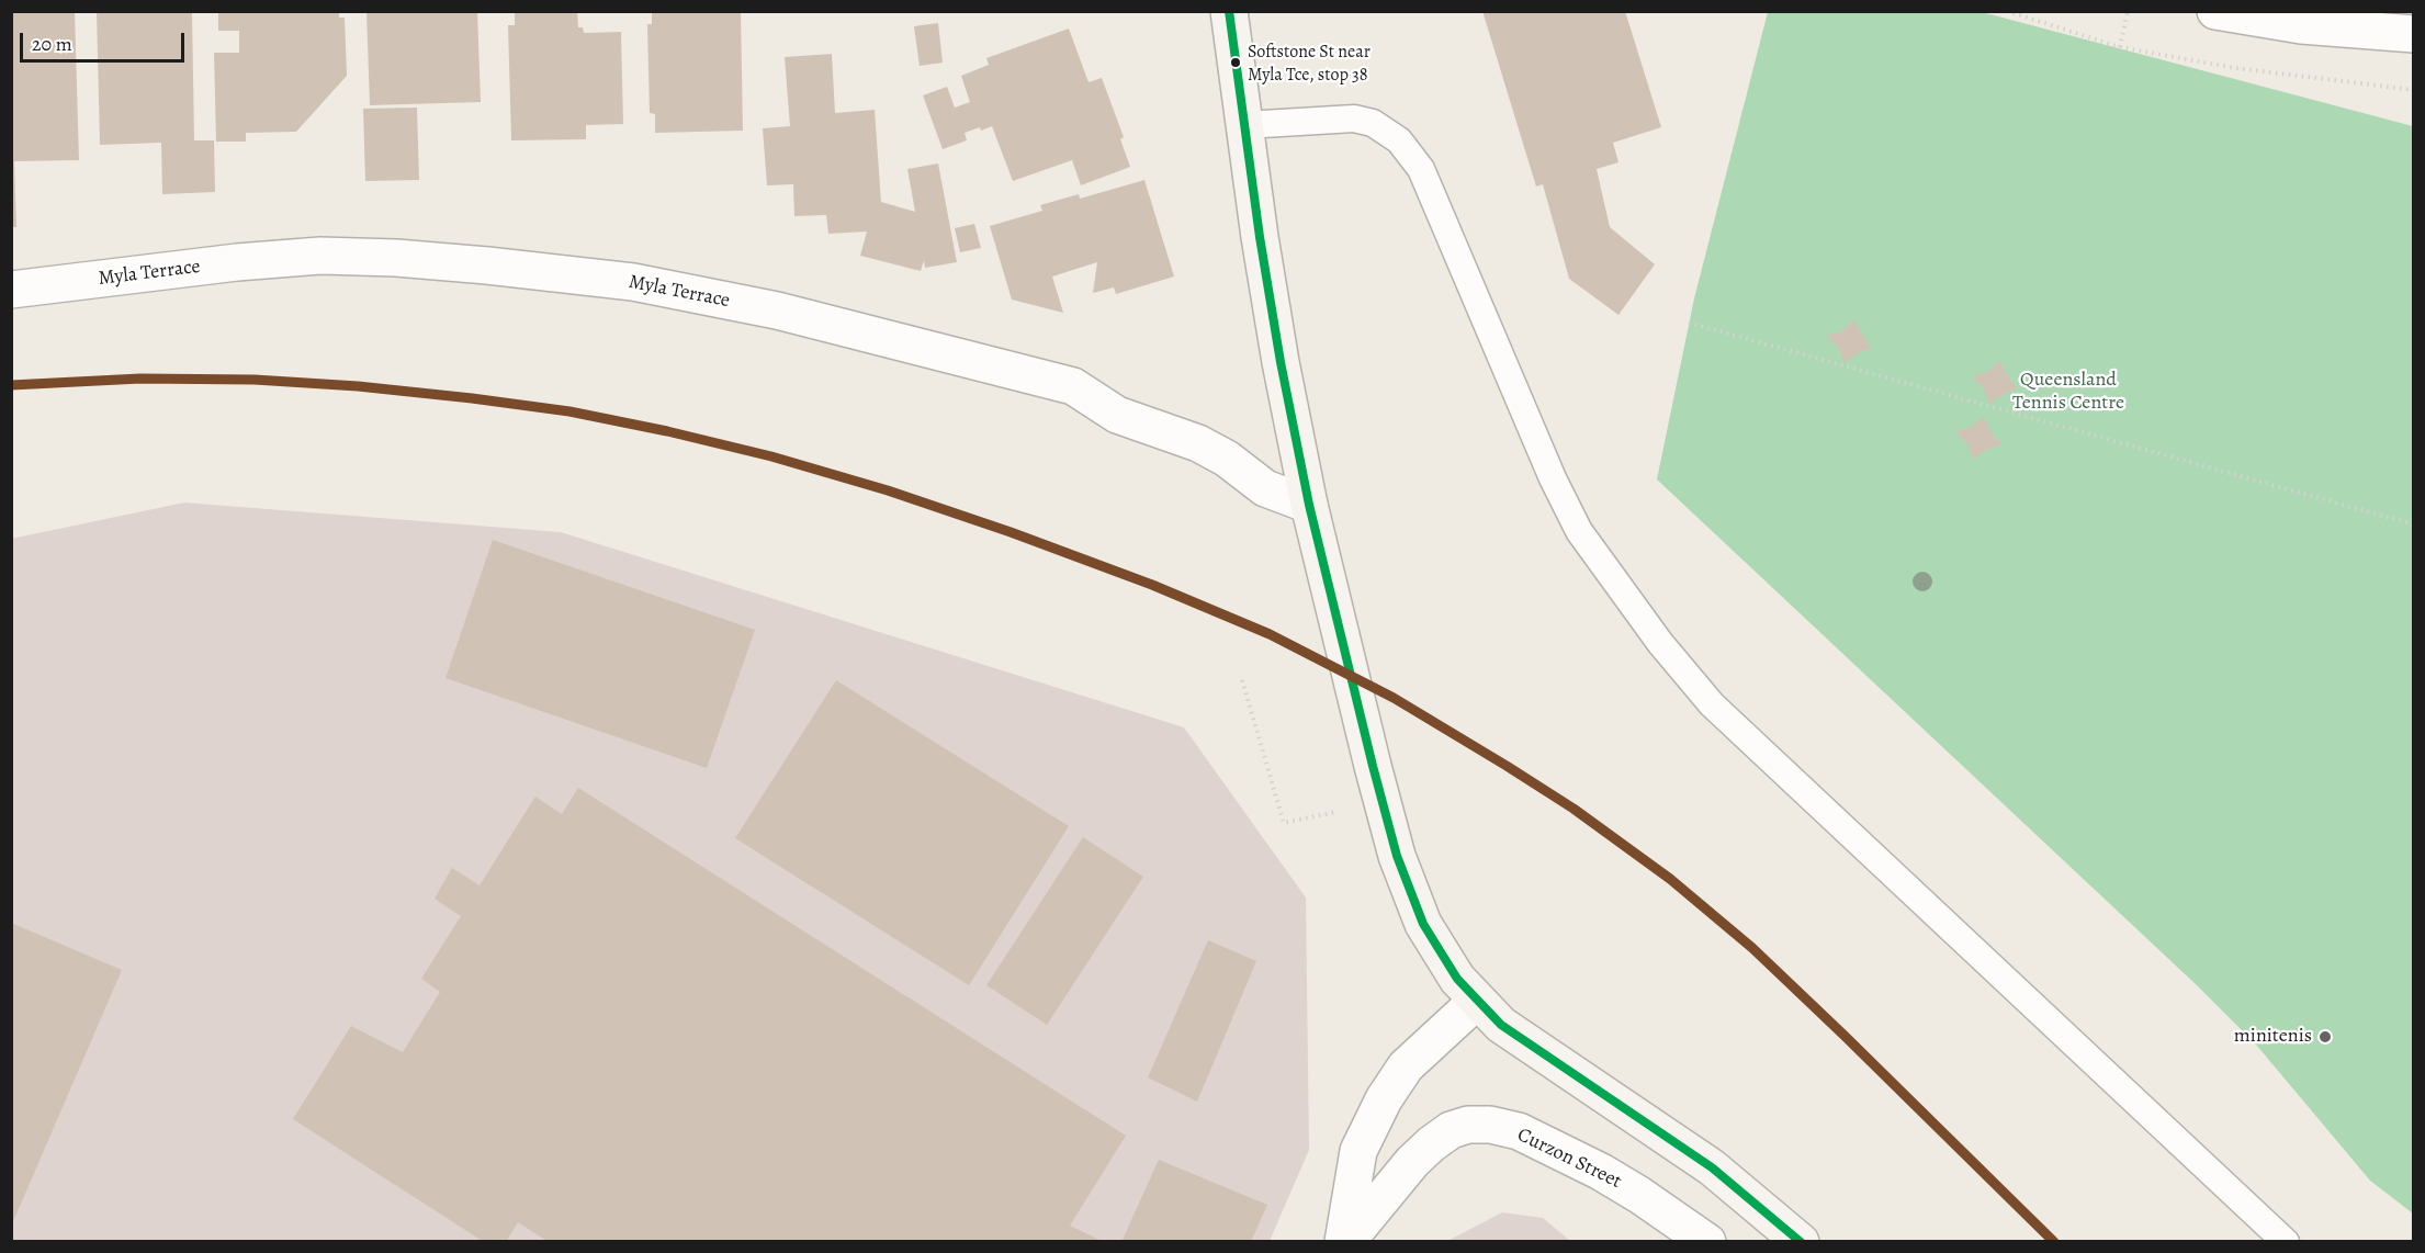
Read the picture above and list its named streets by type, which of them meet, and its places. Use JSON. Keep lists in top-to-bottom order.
{
  "streets": {
    "street": ["Myla Terrace", "Curzon Street"]
  },
  "parks": ["Queensland Tennis Centre"],
  "places": ["Softstone St near Myla Tce, stop 38", "minitenis"],
  "scale_bar": "20 m"
}
